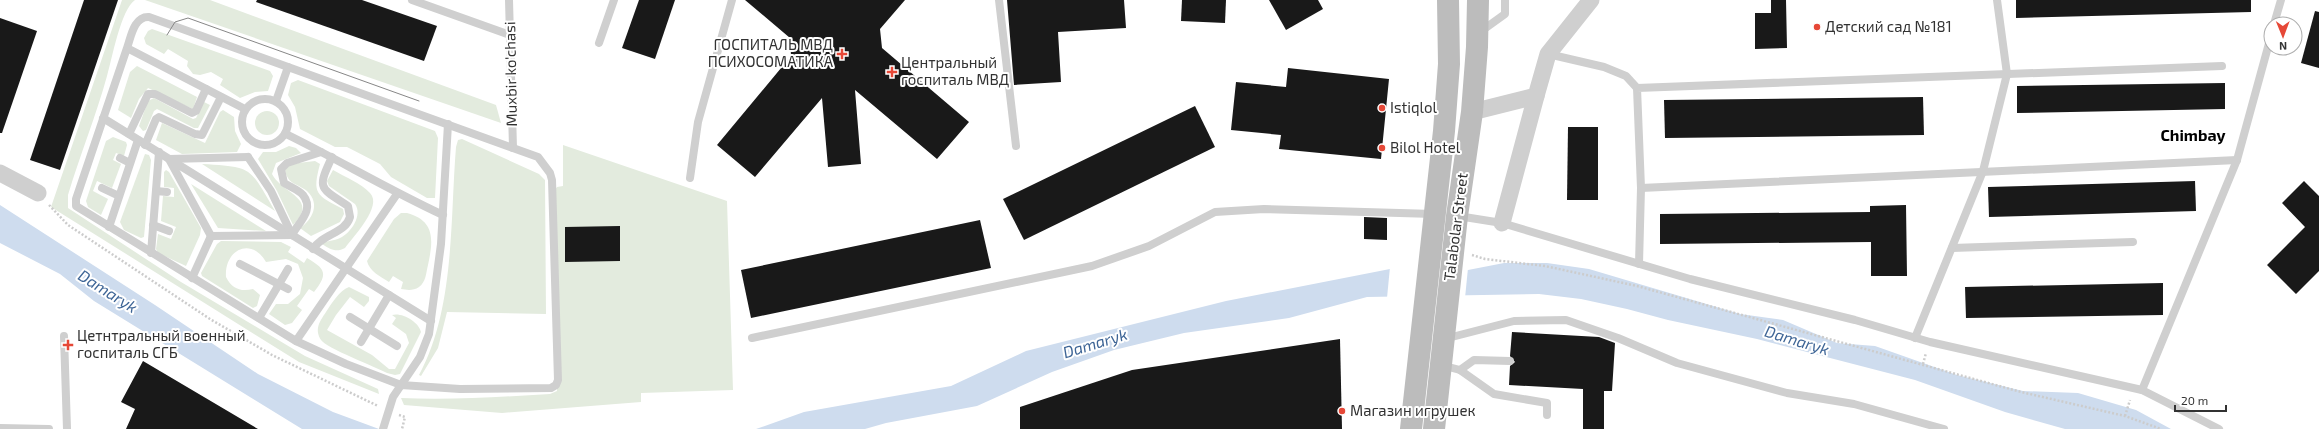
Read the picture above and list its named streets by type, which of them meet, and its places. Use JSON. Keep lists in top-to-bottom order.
{
  "streets": {
    "main road": ["Talabolar Street"],
    "lane": ["Muxbir ko'chasi"]
  },
  "districts": ["Chimbay"],
  "water": ["Damaryk"],
  "places": {
    "other": [
      "Детский сад №181",
      "Istiqlol",
      "Bilol Hotel",
      "Магазин игрушек"
    ],
    "health": ["ГОСПИТАЛЬ МВД ПСИХОСОМАТИКА", "Центральный госпиталь МВД", "Цетнтральный военный госпиталь СГБ"]
  },
  "scale_bar": "20 m",
  "north": "bottom"
}
